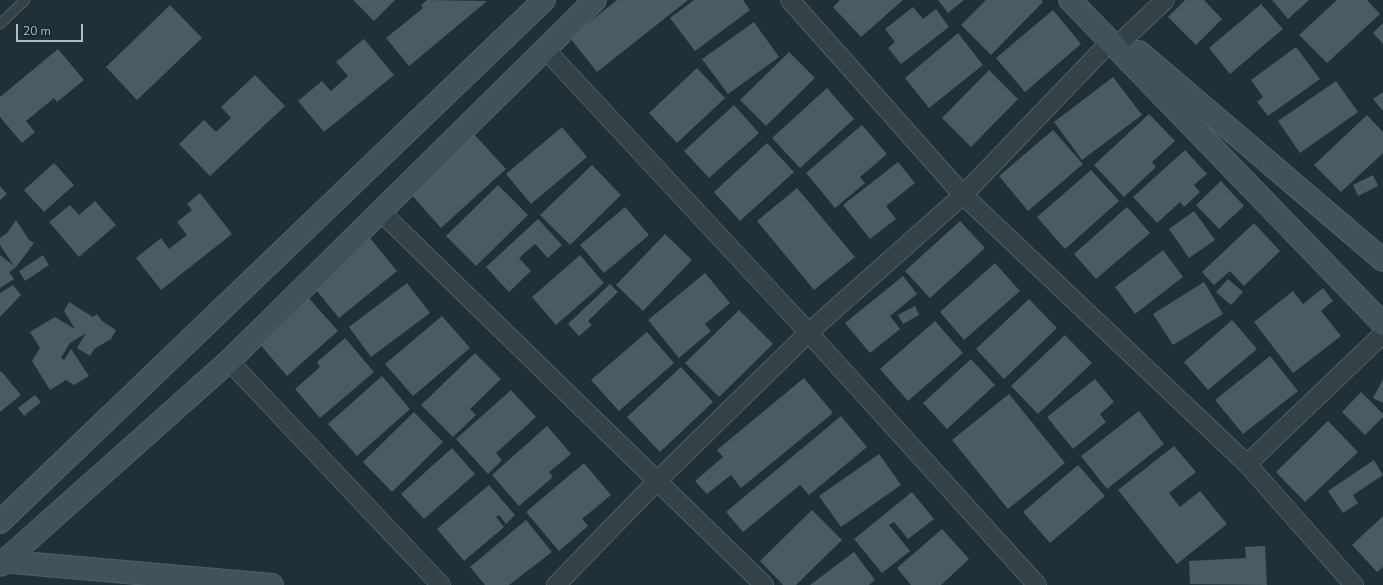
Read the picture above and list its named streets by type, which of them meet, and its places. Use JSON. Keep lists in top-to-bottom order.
{
  "scale_bar": "20 m"
}
